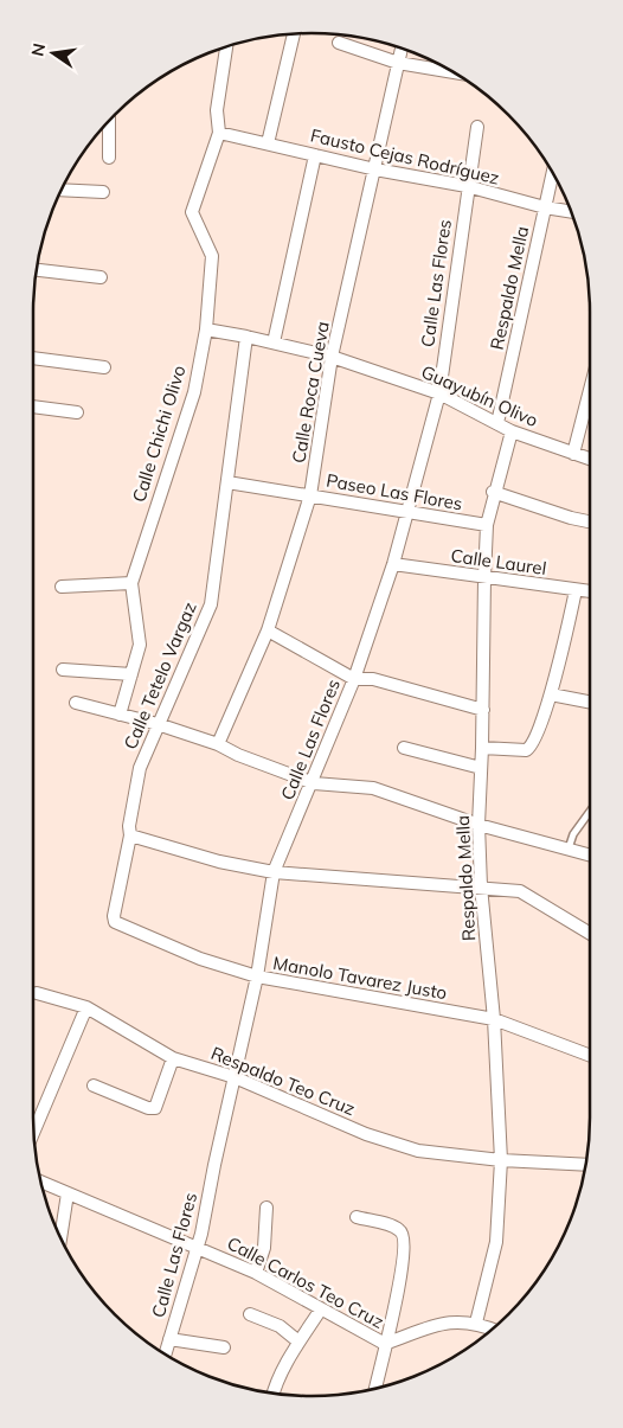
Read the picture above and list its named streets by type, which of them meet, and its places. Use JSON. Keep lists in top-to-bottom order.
{
  "streets": {
    "street": [
      "Fausto Cejas Rodríguez",
      "Calle Las Flores",
      "Respaldo Mella",
      "Calle Roca Cueva",
      "Guayubín Olivo",
      "Calle Chichi Olivo",
      "Paseo Las Flores",
      "Calle Laurel",
      "Calle Tetelo Vargaz",
      "Manolo Tavarez Justo",
      "Respaldo Teo Cruz",
      "Calle Carlos Teo Cruz"
    ]
  },
  "crossings": [
    ["Fausto Cejas Rodríguez", "Calle Las Flores"],
    ["Fausto Cejas Rodríguez", "Respaldo Mella"],
    ["Fausto Cejas Rodríguez", "Calle Roca Cueva"],
    ["Fausto Cejas Rodríguez", "Calle Chichi Olivo"],
    ["Calle Las Flores", "Guayubín Olivo"],
    ["Calle Las Flores", "Paseo Las Flores"],
    ["Calle Las Flores", "Calle Laurel"],
    ["Calle Las Flores", "Manolo Tavarez Justo"],
    ["Calle Las Flores", "Respaldo Teo Cruz"],
    ["Calle Las Flores", "Calle Carlos Teo Cruz"],
    ["Respaldo Mella", "Guayubín Olivo"],
    ["Respaldo Mella", "Paseo Las Flores"],
    ["Respaldo Mella", "Calle Laurel"],
    ["Respaldo Mella", "Manolo Tavarez Justo"],
    ["Respaldo Mella", "Respaldo Teo Cruz"],
    ["Respaldo Mella", "Calle Carlos Teo Cruz"],
    ["Calle Roca Cueva", "Guayubín Olivo"],
    ["Calle Roca Cueva", "Paseo Las Flores"],
    ["Guayubín Olivo", "Calle Chichi Olivo"],
    ["Guayubín Olivo", "Calle Tetelo Vargaz"],
    ["Paseo Las Flores", "Calle Tetelo Vargaz"],
    ["Calle Tetelo Vargaz", "Manolo Tavarez Justo"]
  ],
  "north": "left"
}
